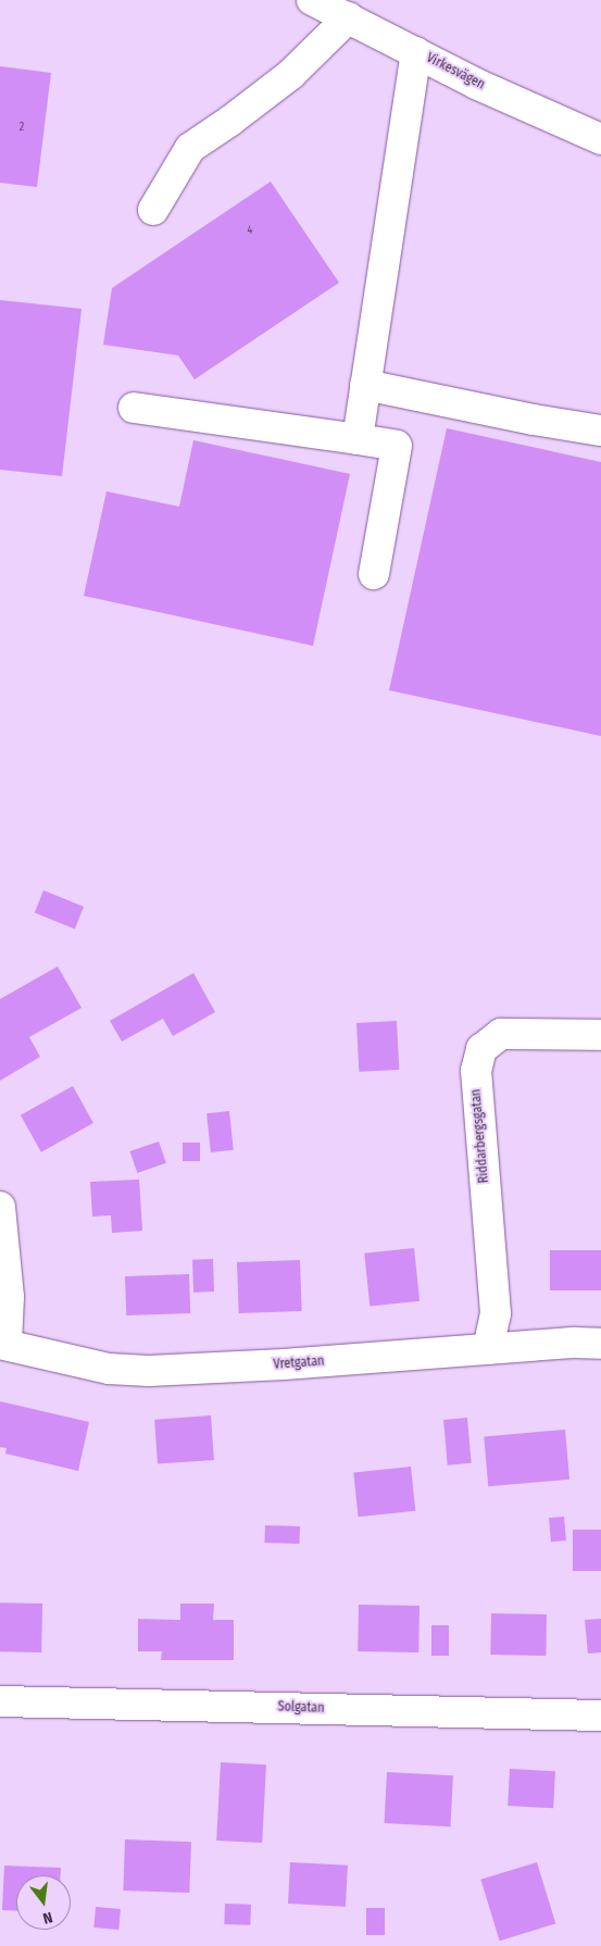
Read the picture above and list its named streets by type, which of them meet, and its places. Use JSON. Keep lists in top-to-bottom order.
{
  "streets": {
    "street": [
      "Virkesvägen",
      "Riddarbergsgatan",
      "Vretgatan",
      "Solgatan"
    ]
  },
  "crossings": [
    ["Riddarbergsgatan", "Vretgatan"]
  ],
  "house_numbers": ["2", "4"],
  "north": "bottom"
}
